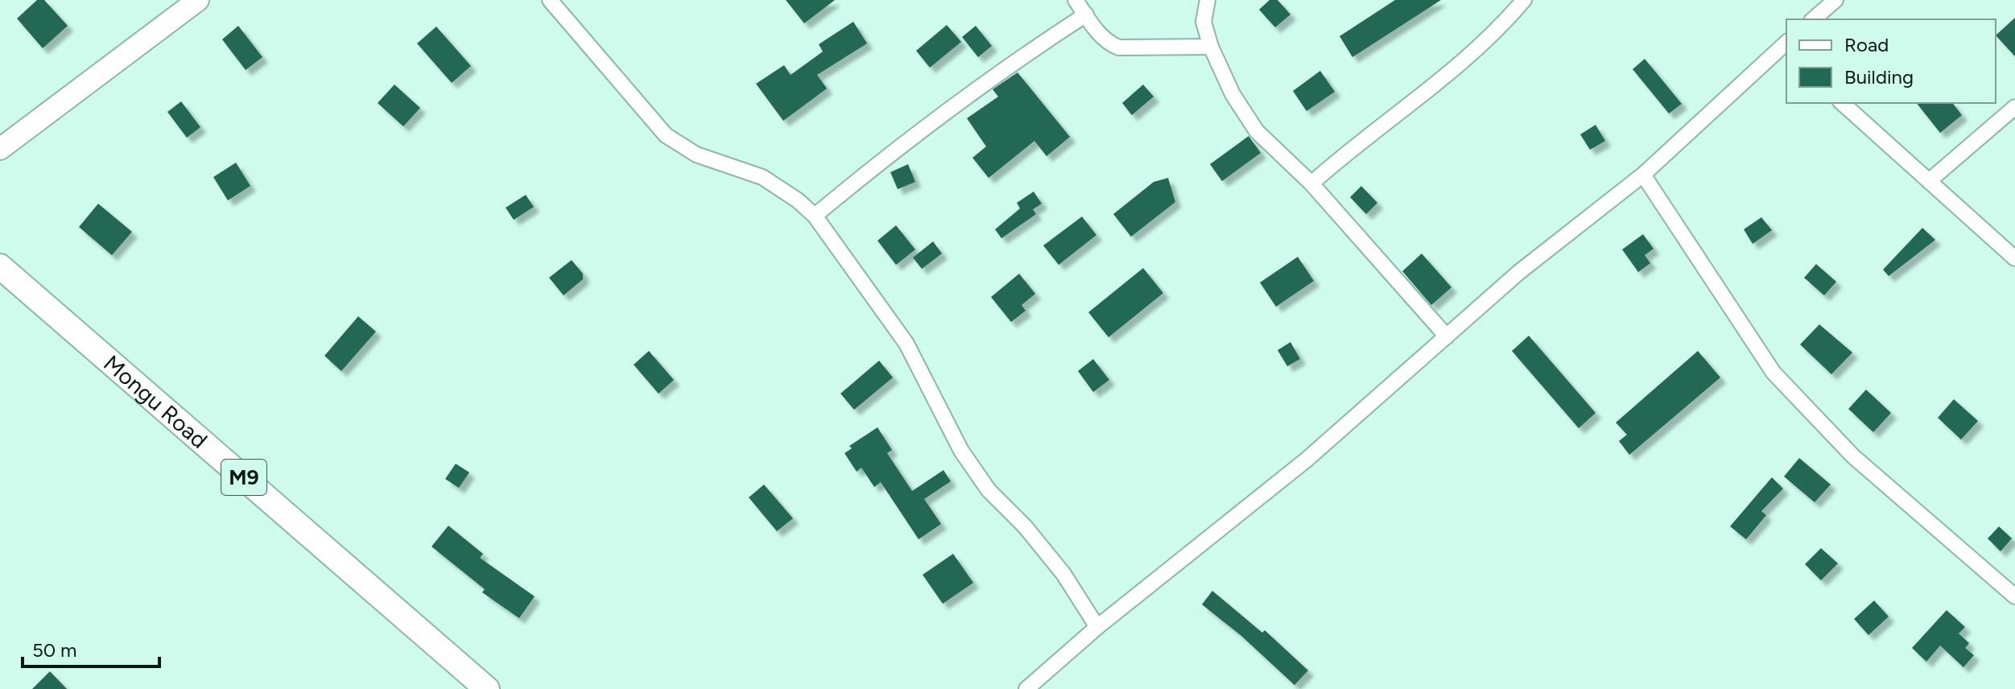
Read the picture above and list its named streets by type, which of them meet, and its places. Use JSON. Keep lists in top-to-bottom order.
{
  "streets": {
    "main road": ["Mongu Road", "M9"]
  },
  "legend": ["Road", "Building"],
  "scale_bar": "50 m"
}
